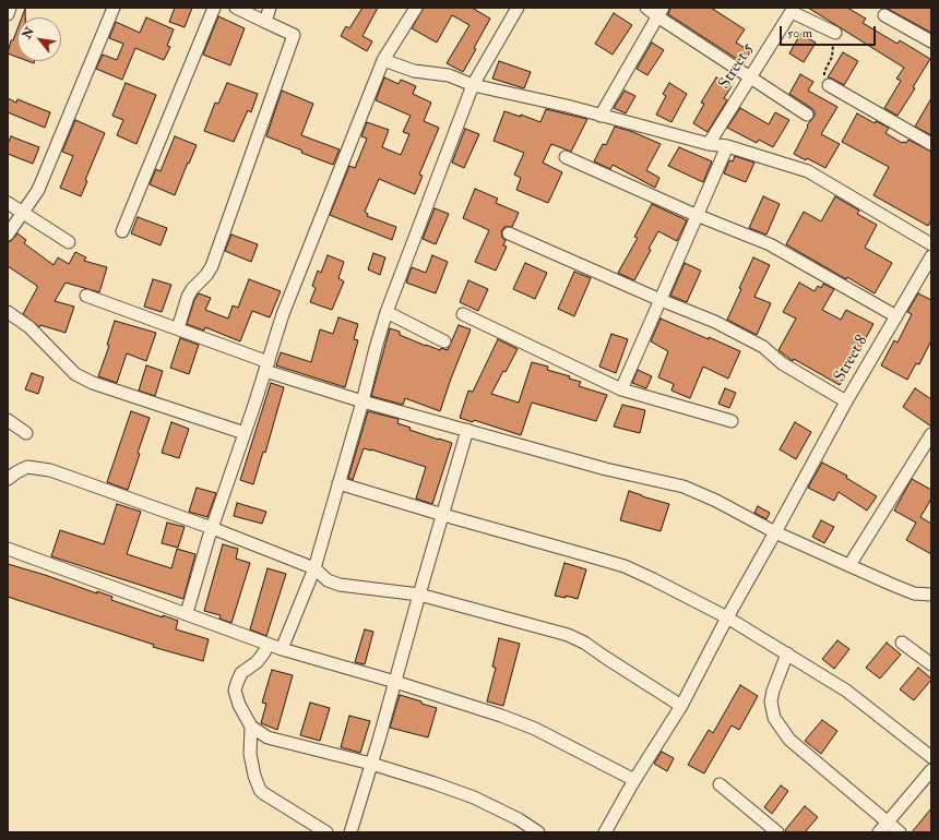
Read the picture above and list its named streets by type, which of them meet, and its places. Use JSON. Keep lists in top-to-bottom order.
{
  "streets": {
    "street": ["Street 5", "Street 8"]
  },
  "scale_bar": "50 m",
  "north": "top left"
}
